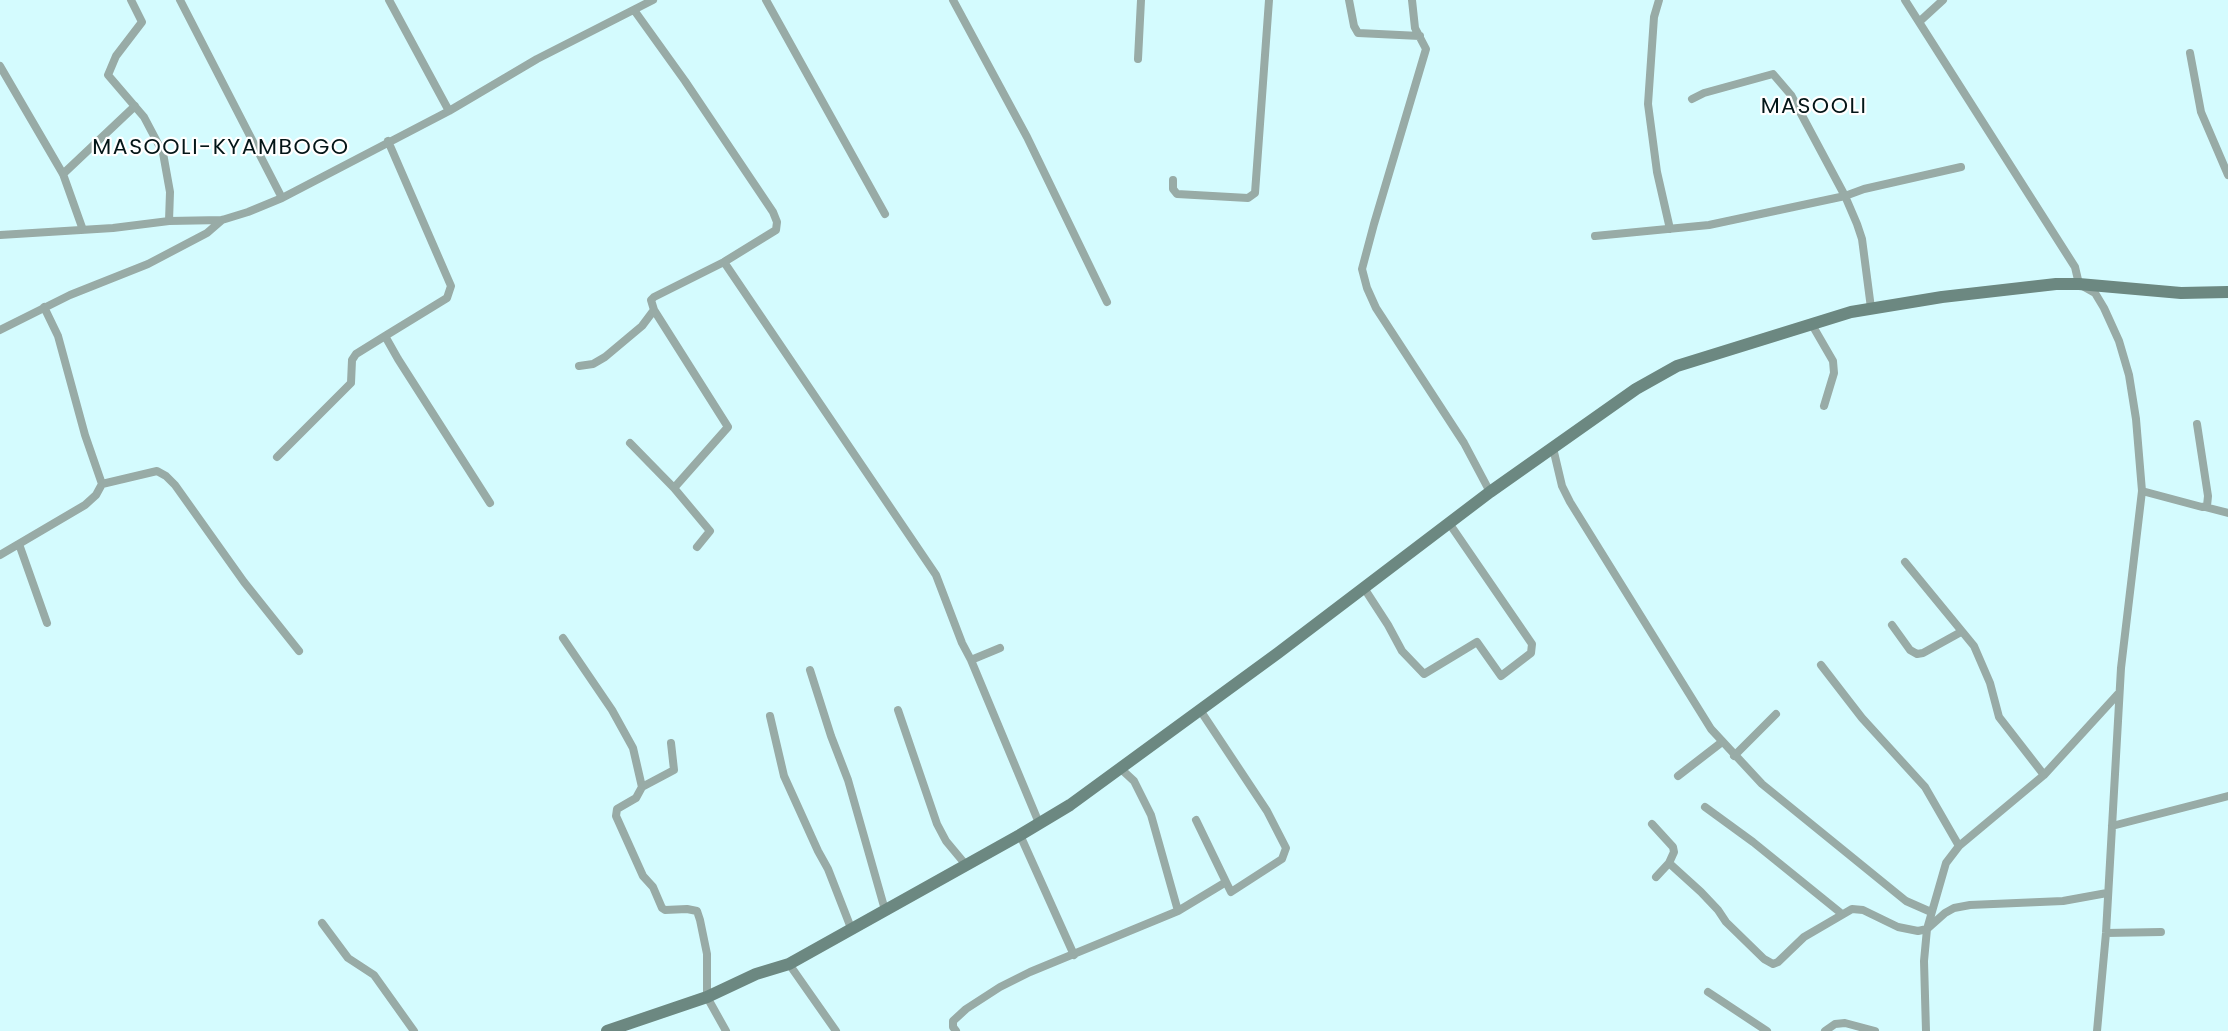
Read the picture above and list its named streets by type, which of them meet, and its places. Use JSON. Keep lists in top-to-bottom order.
{
  "districts": ["MASOOLI", "MASOOLI-KYAMBOGO"]
}
